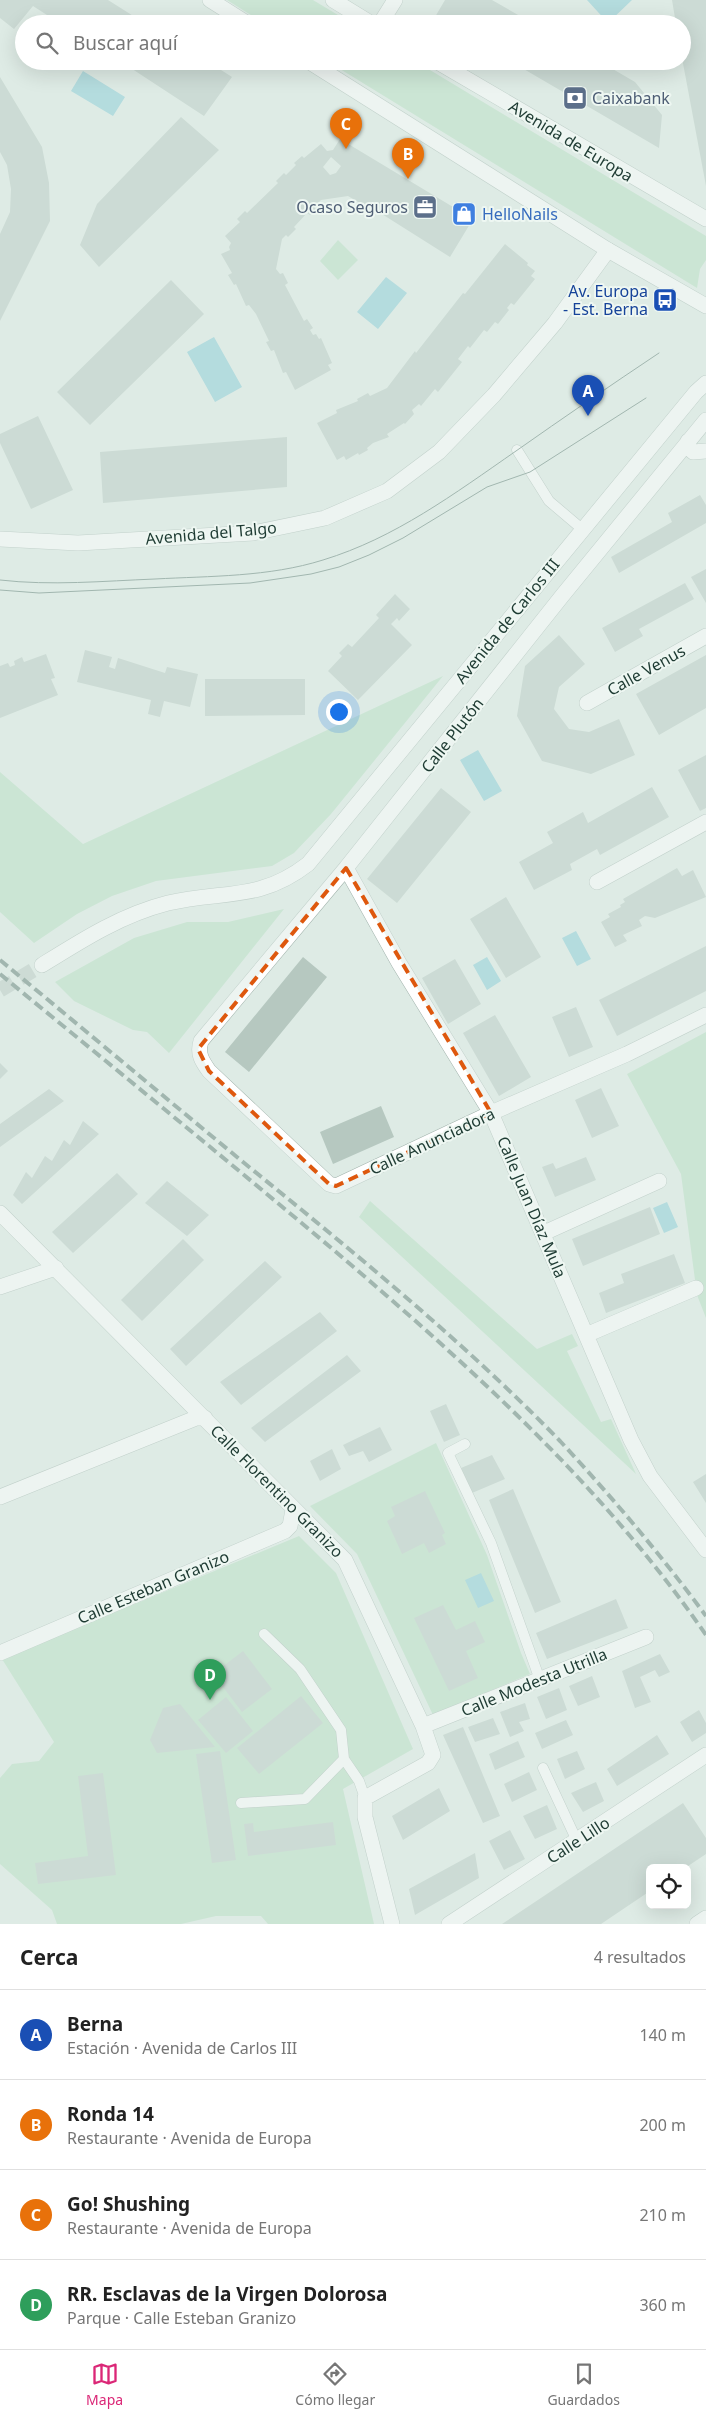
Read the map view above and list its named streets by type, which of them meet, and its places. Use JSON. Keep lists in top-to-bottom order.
{
  "streets": {
    "street": [
      "Avenida de Europa",
      "Avenida del Talgo",
      "Avenida de Carlos III",
      "Calle Venus",
      "Calle Plutón",
      "Calle Anunciadora",
      "Calle Juan Díaz Mula",
      "Calle Florentino Granizo",
      "Calle Esteban Granizo",
      "Calle Modesta Utrilla",
      "Calle Lillo"
    ]
  },
  "crossings": [
    ["Calle Plutón", "Calle Anunciadora"],
    ["Calle Plutón", "Calle Juan Díaz Mula"],
    ["Calle Anunciadora", "Calle Juan Díaz Mula"],
    ["Calle Florentino Granizo", "Calle Esteban Granizo"],
    ["Calle Florentino Granizo", "Calle Modesta Utrilla"]
  ],
  "places": {
    "bank": ["Caixabank"],
    "office": ["Ocaso Seguros"],
    "shop": ["HelloNails"],
    "bus stop": ["Av. Europa - Est. Berna"]
  },
  "page": {
    "search": "Buscar aquí",
    "pins": [
      "C",
      "B",
      "A",
      "D"
    ],
    "heading": ["Cerca", "4 resultados"],
    "list": [
      {
        "mark": "A",
        "name": "Berna",
        "note": "Estación · Avenida de Carlos III",
        "value": "140 m"
      },
      {
        "mark": "B",
        "name": "Ronda 14",
        "note": "Restaurante · Avenida de Europa",
        "value": "200 m"
      },
      {
        "mark": "C",
        "name": "Go! Shushing",
        "note": "Restaurante · Avenida de Europa",
        "value": "210 m"
      },
      {
        "mark": "D",
        "name": "RR. Esclavas de la Virgen Dolorosa",
        "note": "Parque · Calle Esteban Granizo",
        "value": "360 m"
      }
    ],
    "nav": ["Mapa", "Cómo llegar", "Guardados"]
  }
}
